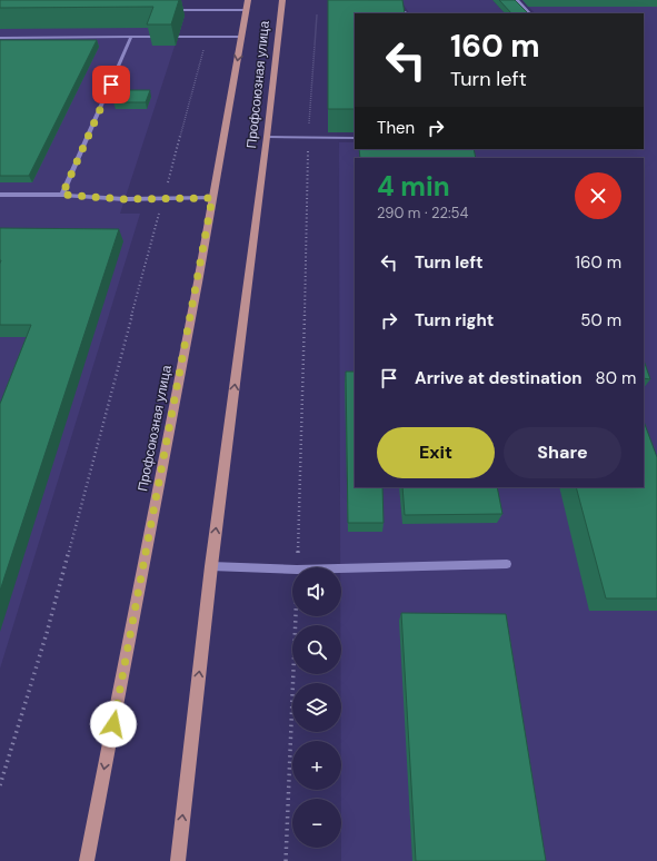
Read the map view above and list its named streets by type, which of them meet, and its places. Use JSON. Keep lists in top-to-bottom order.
{
  "streets": {
    "main road": ["Профсоюзная улица"]
  },
  "page": {
    "turn": ["160 m", "Turn left"],
    "then": "Then",
    "heading": ["4 min", "290 m · 22:54"],
    "list": [
      {
        "name": "Turn left",
        "value": "160 m"
      },
      {
        "name": "Turn right",
        "value": "50 m"
      },
      {
        "name": "Arrive at destination",
        "value": "80 m"
      }
    ],
    "buttons": ["Exit", "Share"],
    "map_buttons": ["+", "−"]
  }
}
